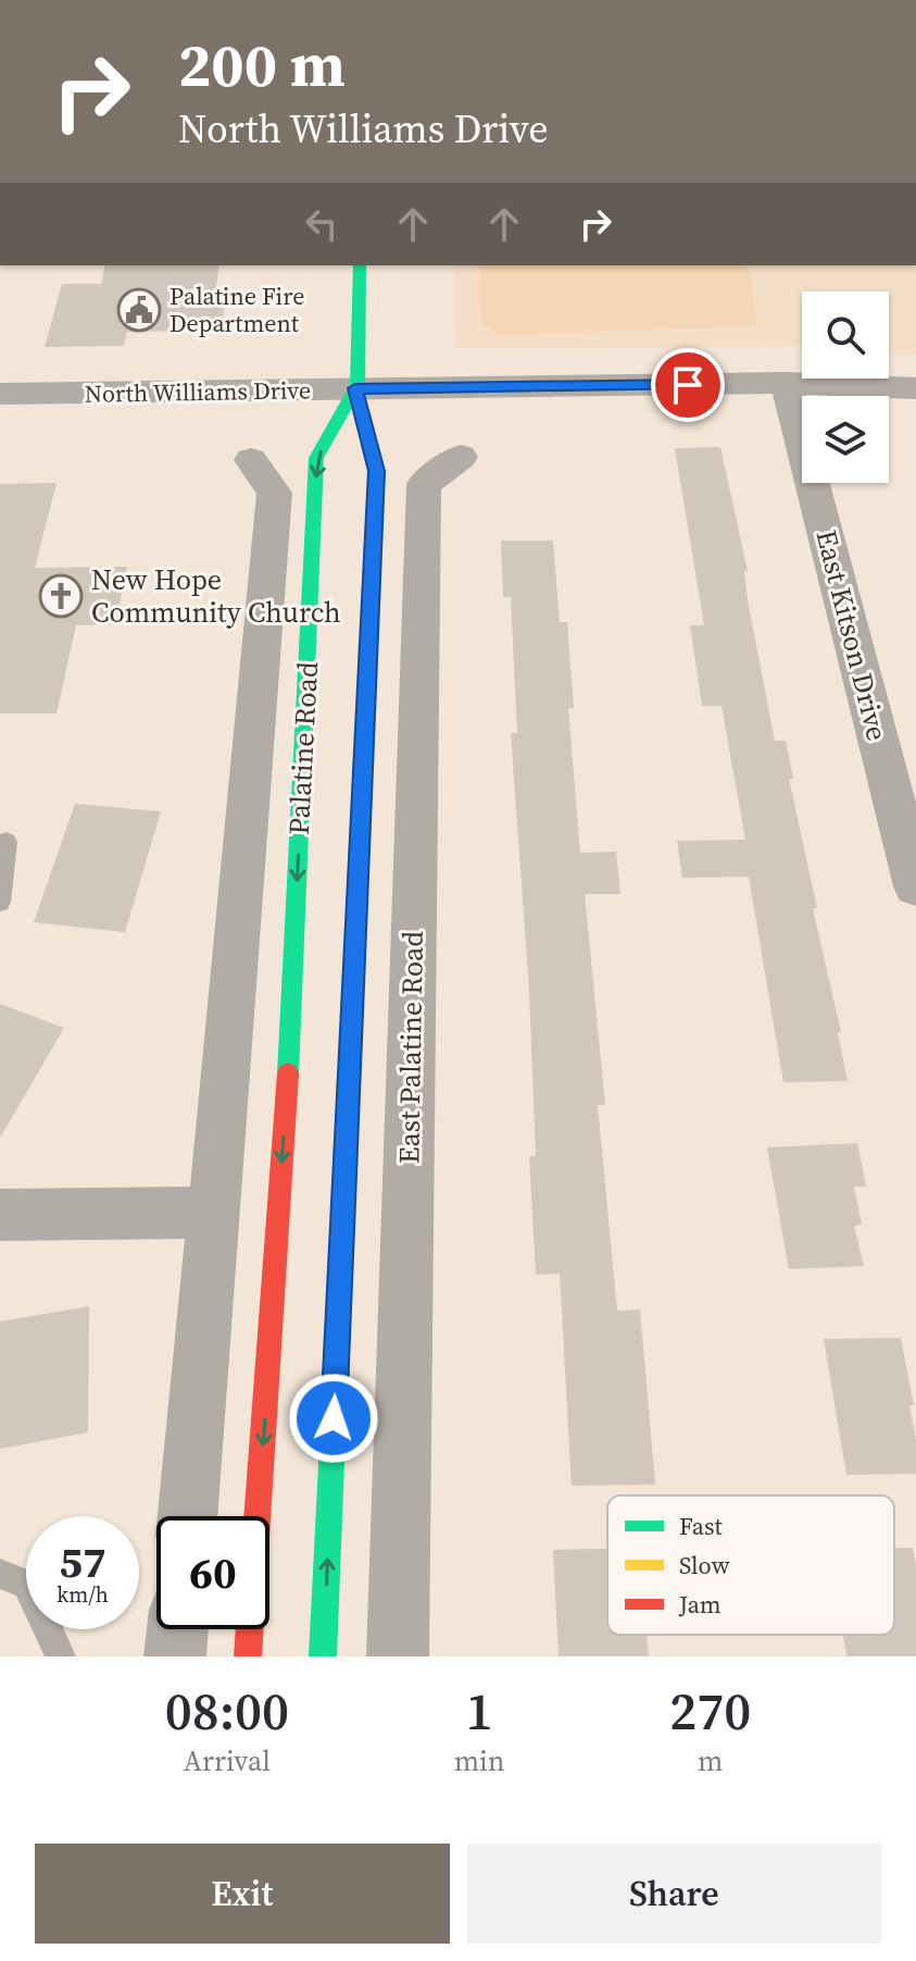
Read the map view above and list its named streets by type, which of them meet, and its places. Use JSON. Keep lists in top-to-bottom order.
{
  "streets": {
    "main road": ["Palatine Road"],
    "street": ["North Williams Drive", "East Kitson Drive", "East Palatine Road"]
  },
  "crossings": [
    ["North Williams Drive", "East Kitson Drive"],
    ["North Williams Drive", "Palatine Road"]
  ],
  "places": {
    "public building": ["Palatine Fire Department"],
    "church": ["New Hope Community Church"]
  },
  "legend": ["Fast", "Slow", "Jam"],
  "page": {
    "turn": ["200 m", "North Williams Drive"],
    "speed": "57 km/h",
    "limit": "60",
    "eta": [
      "08:00",
      "Arrival",
      "1",
      "min",
      "270",
      "m"
    ],
    "buttons": ["Exit", "Share"]
  }
}
